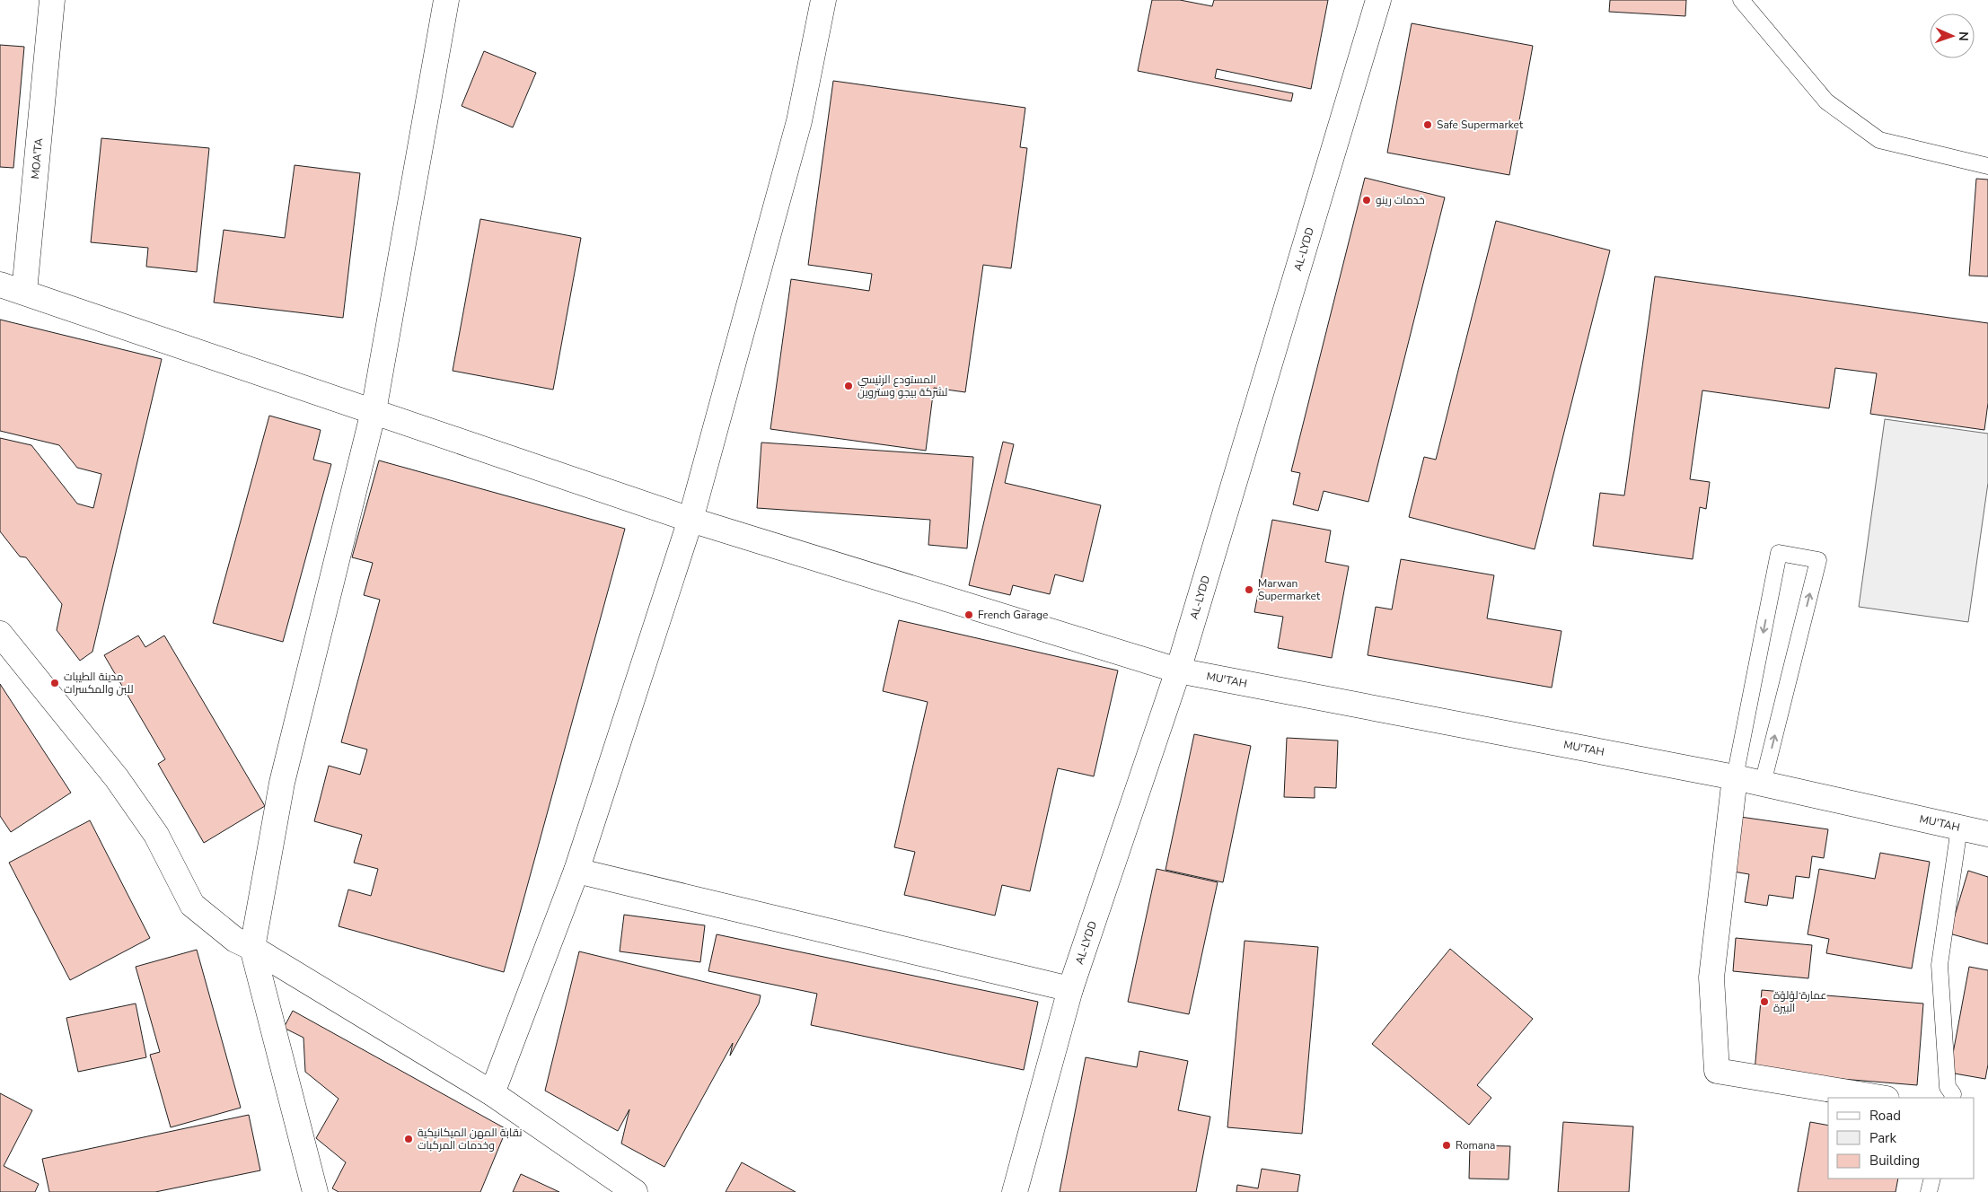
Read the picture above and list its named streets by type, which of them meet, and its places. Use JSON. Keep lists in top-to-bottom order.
{
  "streets": {
    "street": ["MOA'TA", "AL-LYDD", "MU'TAH"]
  },
  "crossings": [
    ["MOA'TA", "MU'TAH"],
    ["AL-LYDD", "MU'TAH"]
  ],
  "places": [
    "Safe Supermarket",
    "خدمات رينو",
    "المستودع الرئيسي لشركة بيجو وستروين",
    "Marwan Supermarket",
    "French Garage",
    "مدينة الطيبات للبن والمكسرات",
    "عمارة لؤلؤة البيرة",
    "نقابة المهن الميكانيكية وخدمات المركبات",
    "Romana"
  ],
  "legend": ["Road", "Park", "Building"],
  "north": "right"
}
